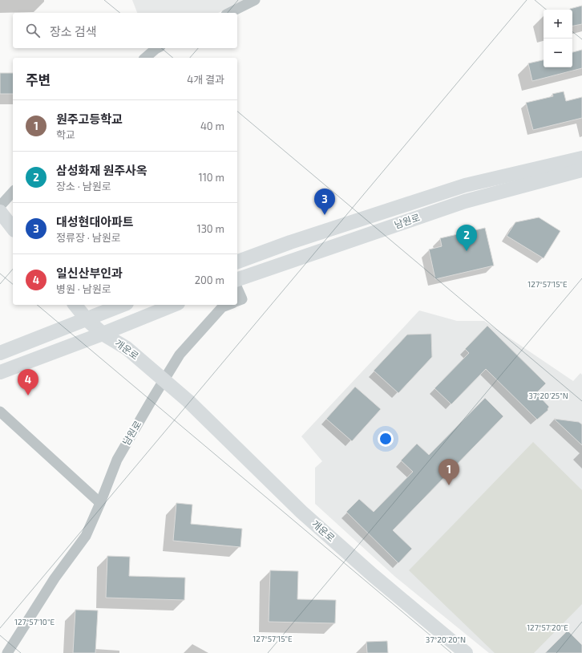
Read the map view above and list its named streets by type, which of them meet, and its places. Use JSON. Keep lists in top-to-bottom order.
{
  "streets": {
    "street": ["남원로", "개운로"]
  },
  "page": {
    "map_buttons": ["+", "−"],
    "search": "장소 검색",
    "heading": ["주변", "4개 결과"],
    "list": [
      {
        "mark": "1",
        "name": "원주고등학교",
        "note": "학교",
        "value": "40 m"
      },
      {
        "mark": "2",
        "name": "삼성화재 원주사옥",
        "note": "장소 · 남원로",
        "value": "110 m"
      },
      {
        "mark": "3",
        "name": "대성현대아파트",
        "note": "정류장 · 남원로",
        "value": "130 m"
      },
      {
        "mark": "4",
        "name": "일신산부인과",
        "note": "병원 · 남원로",
        "value": "200 m"
      }
    ],
    "pins": [
      "3",
      "2",
      "4",
      "1"
    ]
  },
  "coordinates": [
    "127°57'15\"E",
    "37°20'25\"N",
    "127°57'10\"E",
    "127°57'20\"E",
    "37°20'20\"N"
  ]
}
